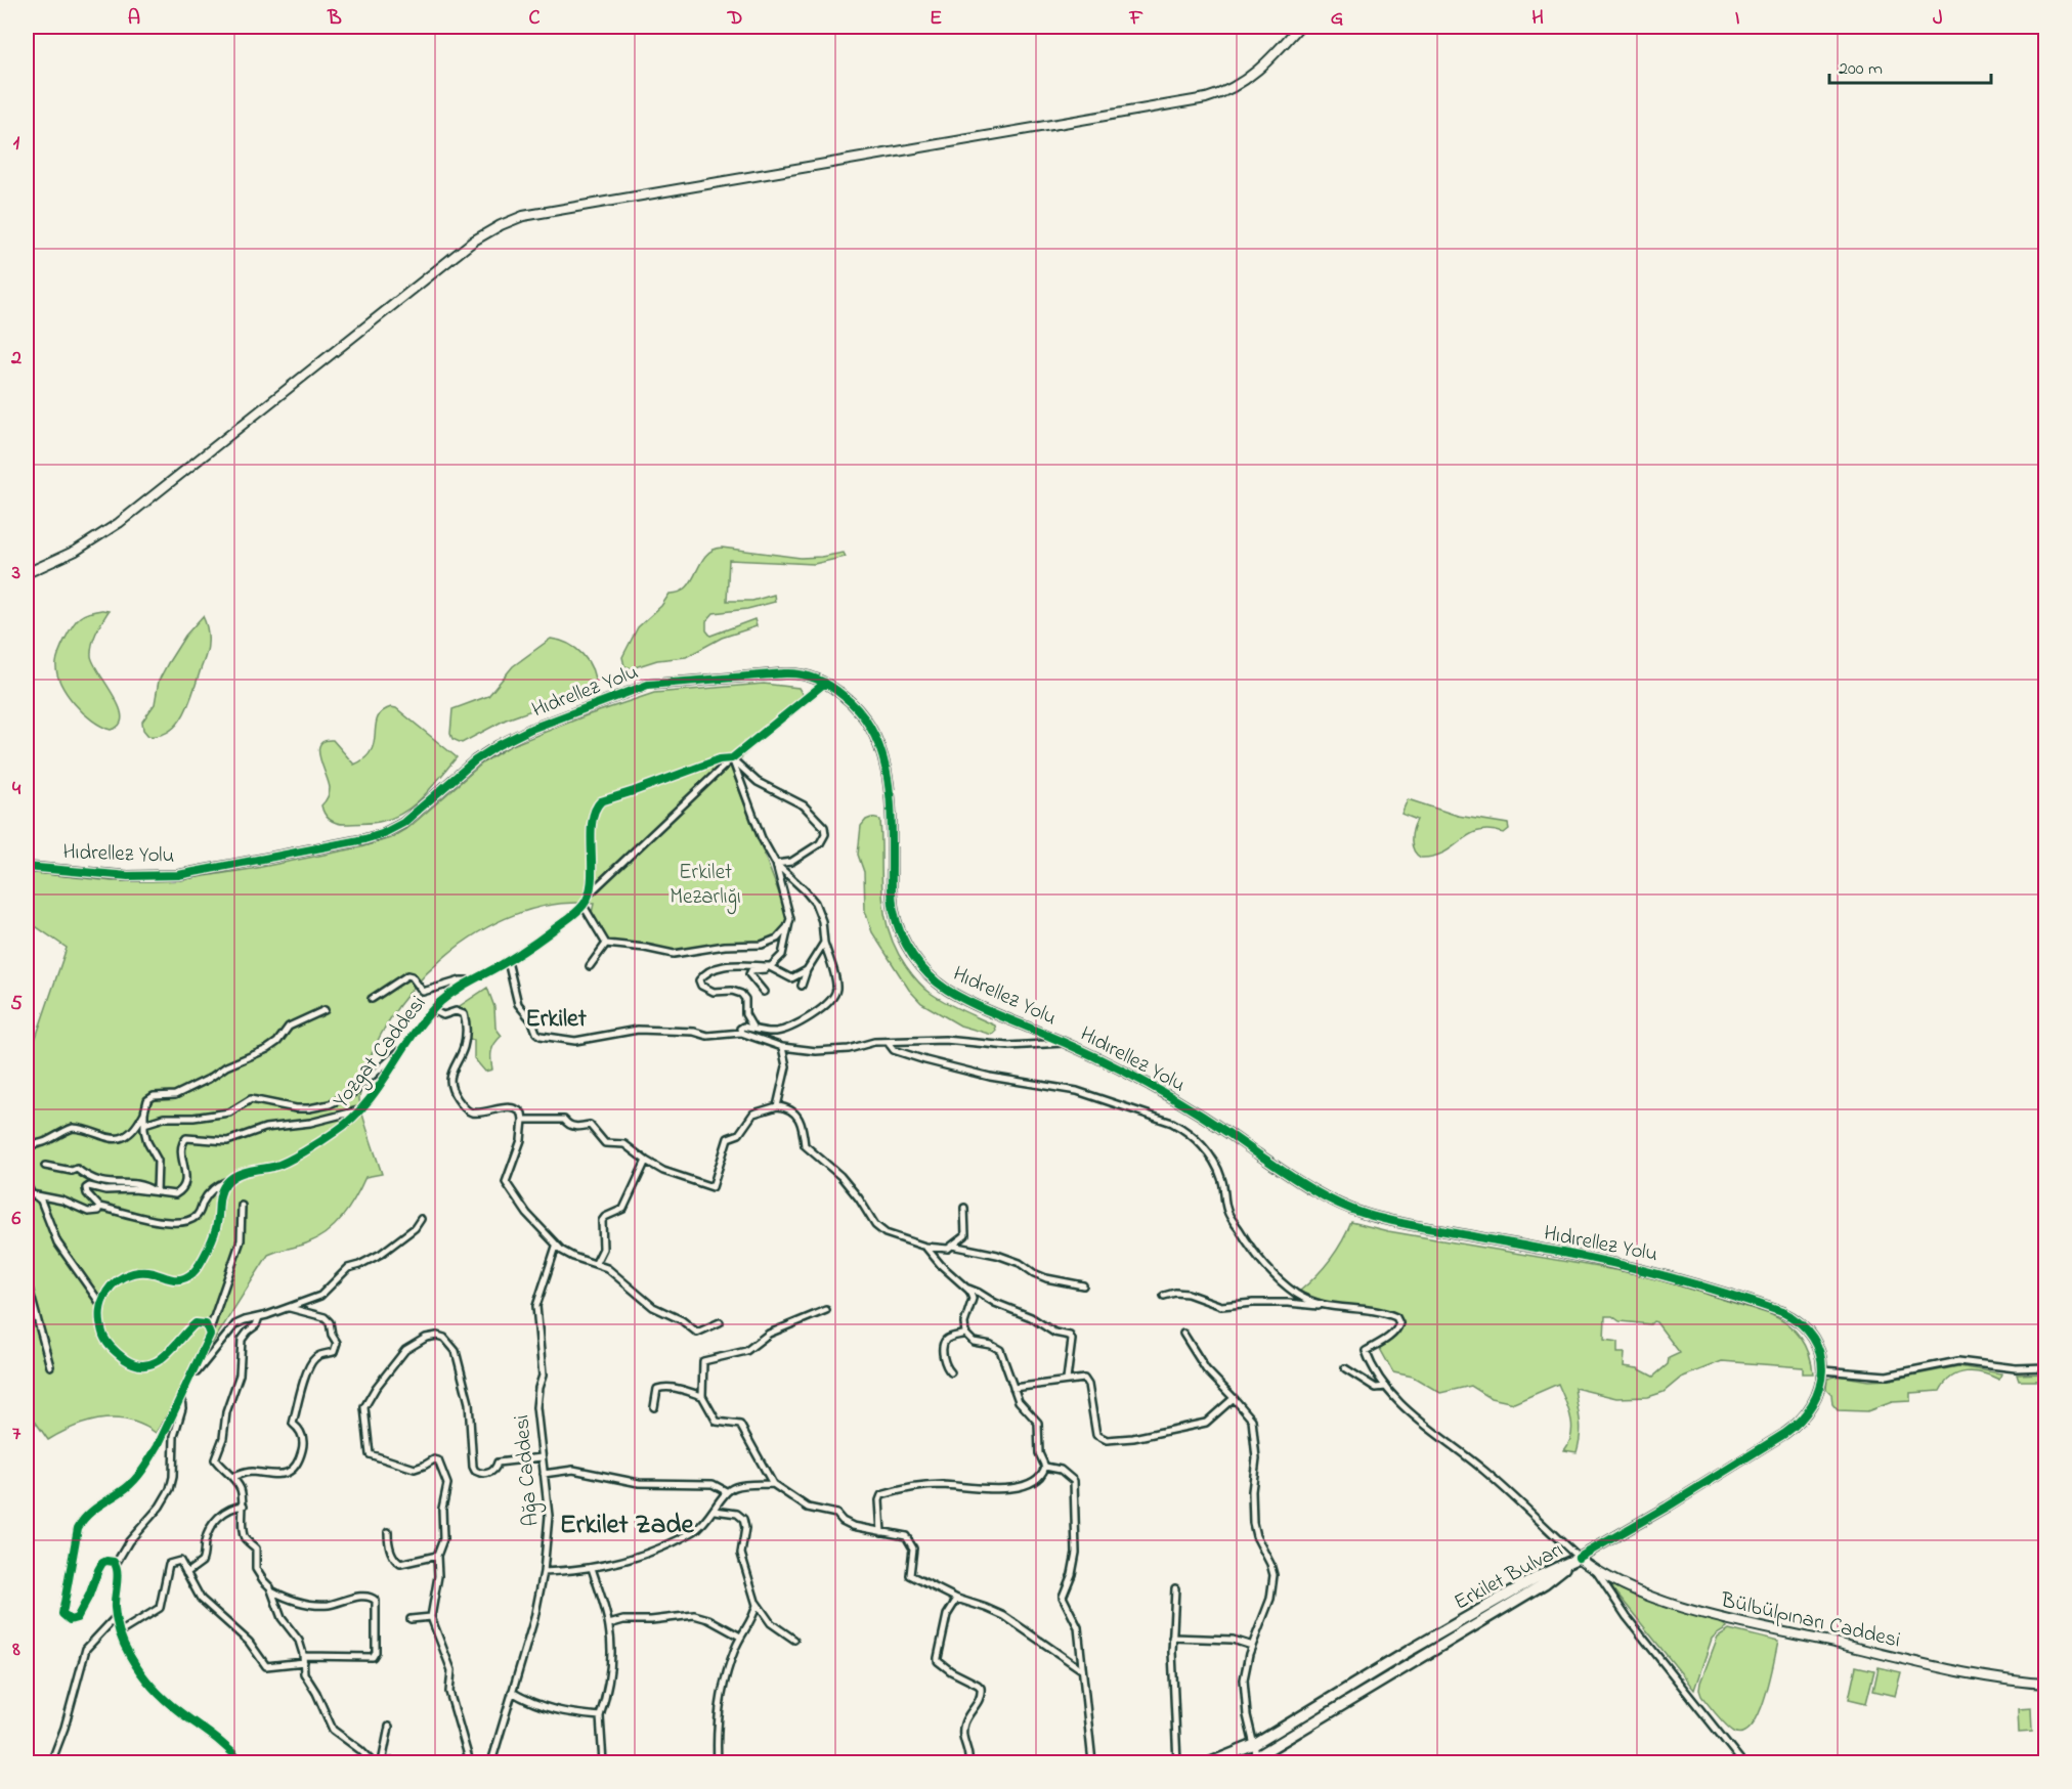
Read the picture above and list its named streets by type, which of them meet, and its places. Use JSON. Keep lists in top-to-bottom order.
{
  "streets": {
    "main road": ["Erkilet Bulvarı"],
    "street": [
      "Hıdrellez Yolu",
      "Yozgat Caddesi",
      "Hıdırellez Yolu",
      "Ağa Caddesi",
      "Bülbülpınarı Caddesi"
    ]
  },
  "crossings": [
    ["Hıdrellez Yolu", "Hıdırellez Yolu"],
    ["Erkilet Bulvarı", "Bülbülpınarı Caddesi"]
  ],
  "districts": ["Erkilet", "Erkilet Zade"],
  "parks": ["Erkilet Mezarlığı"],
  "scale_bar": "200 m",
  "grid": {
    "columns": [
      "A",
      "B",
      "C",
      "D",
      "E",
      "F",
      "G",
      "H",
      "I",
      "J"
    ],
    "rows": [
      "1",
      "2",
      "3",
      "4",
      "5",
      "6",
      "7",
      "8"
    ]
  }
}
